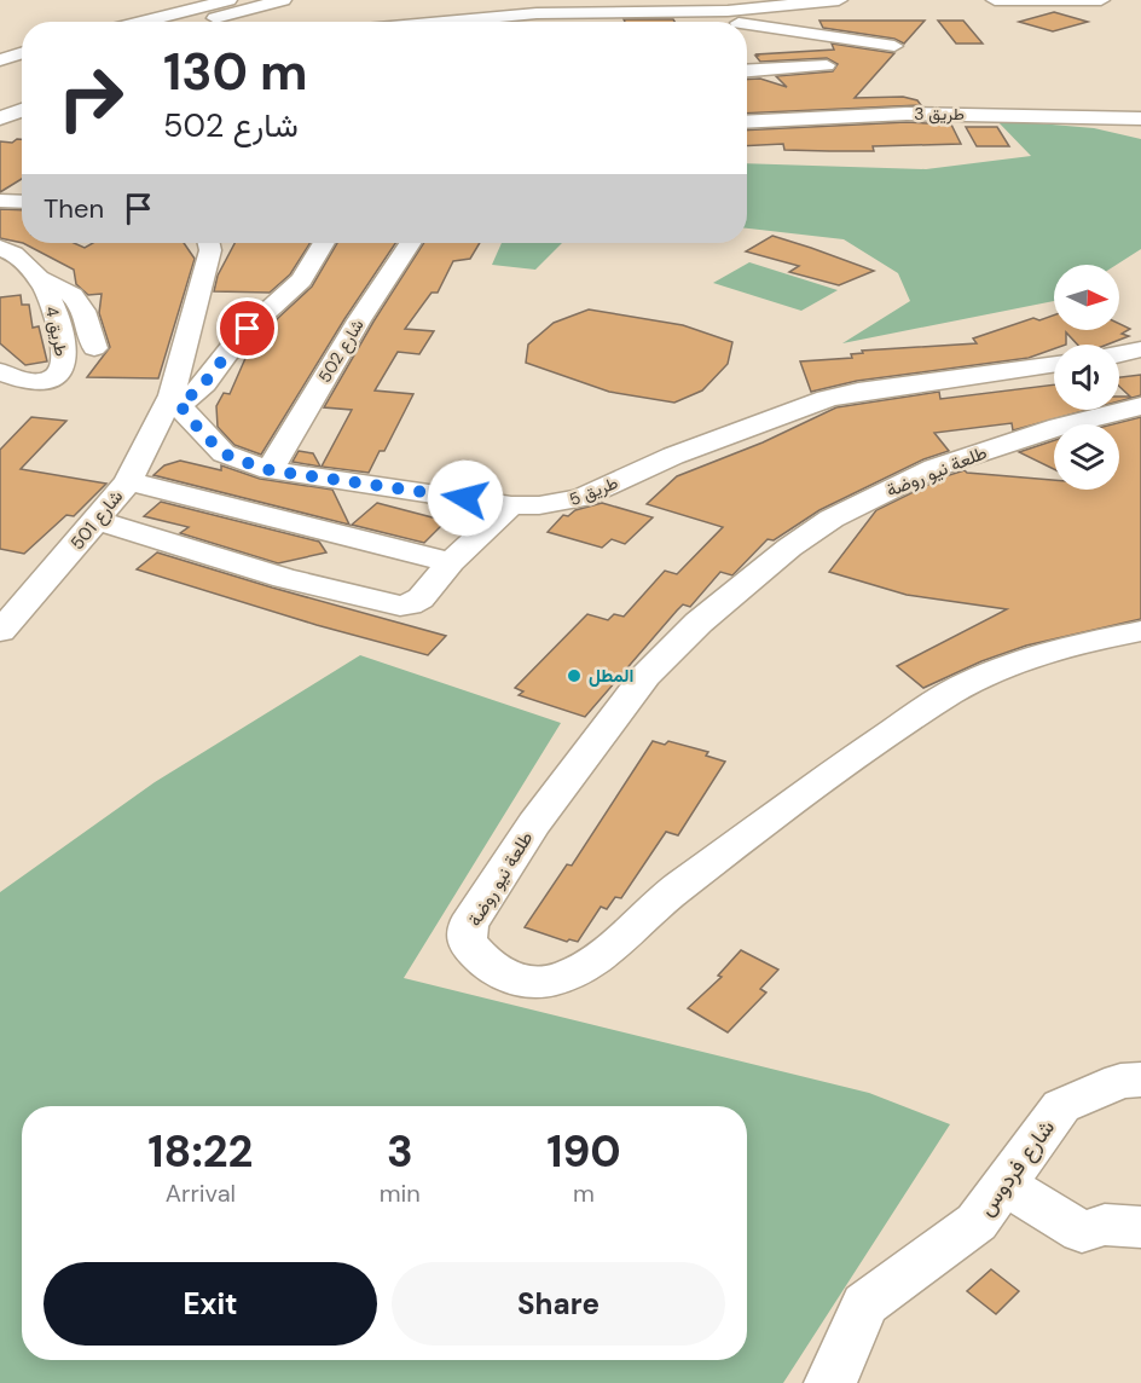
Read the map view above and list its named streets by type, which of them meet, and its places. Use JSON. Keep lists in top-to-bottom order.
{
  "streets": {
    "street": [
      "طريق 3",
      "طريق 4",
      "شارع 502",
      "طلعة نيو روضة",
      "طريق 5",
      "شارع 501",
      "شارع فردوس"
    ]
  },
  "crossings": [
    ["شارع 502", "طريق 5"],
    ["طريق 5", "شارع 501"]
  ],
  "places": ["المطل"],
  "north": "right",
  "page": {
    "turn": ["130 m", "شارع 502"],
    "then": "Then",
    "eta": [
      "18:22",
      "Arrival",
      "3",
      "min",
      "190",
      "m"
    ],
    "buttons": ["Exit", "Share"]
  }
}
